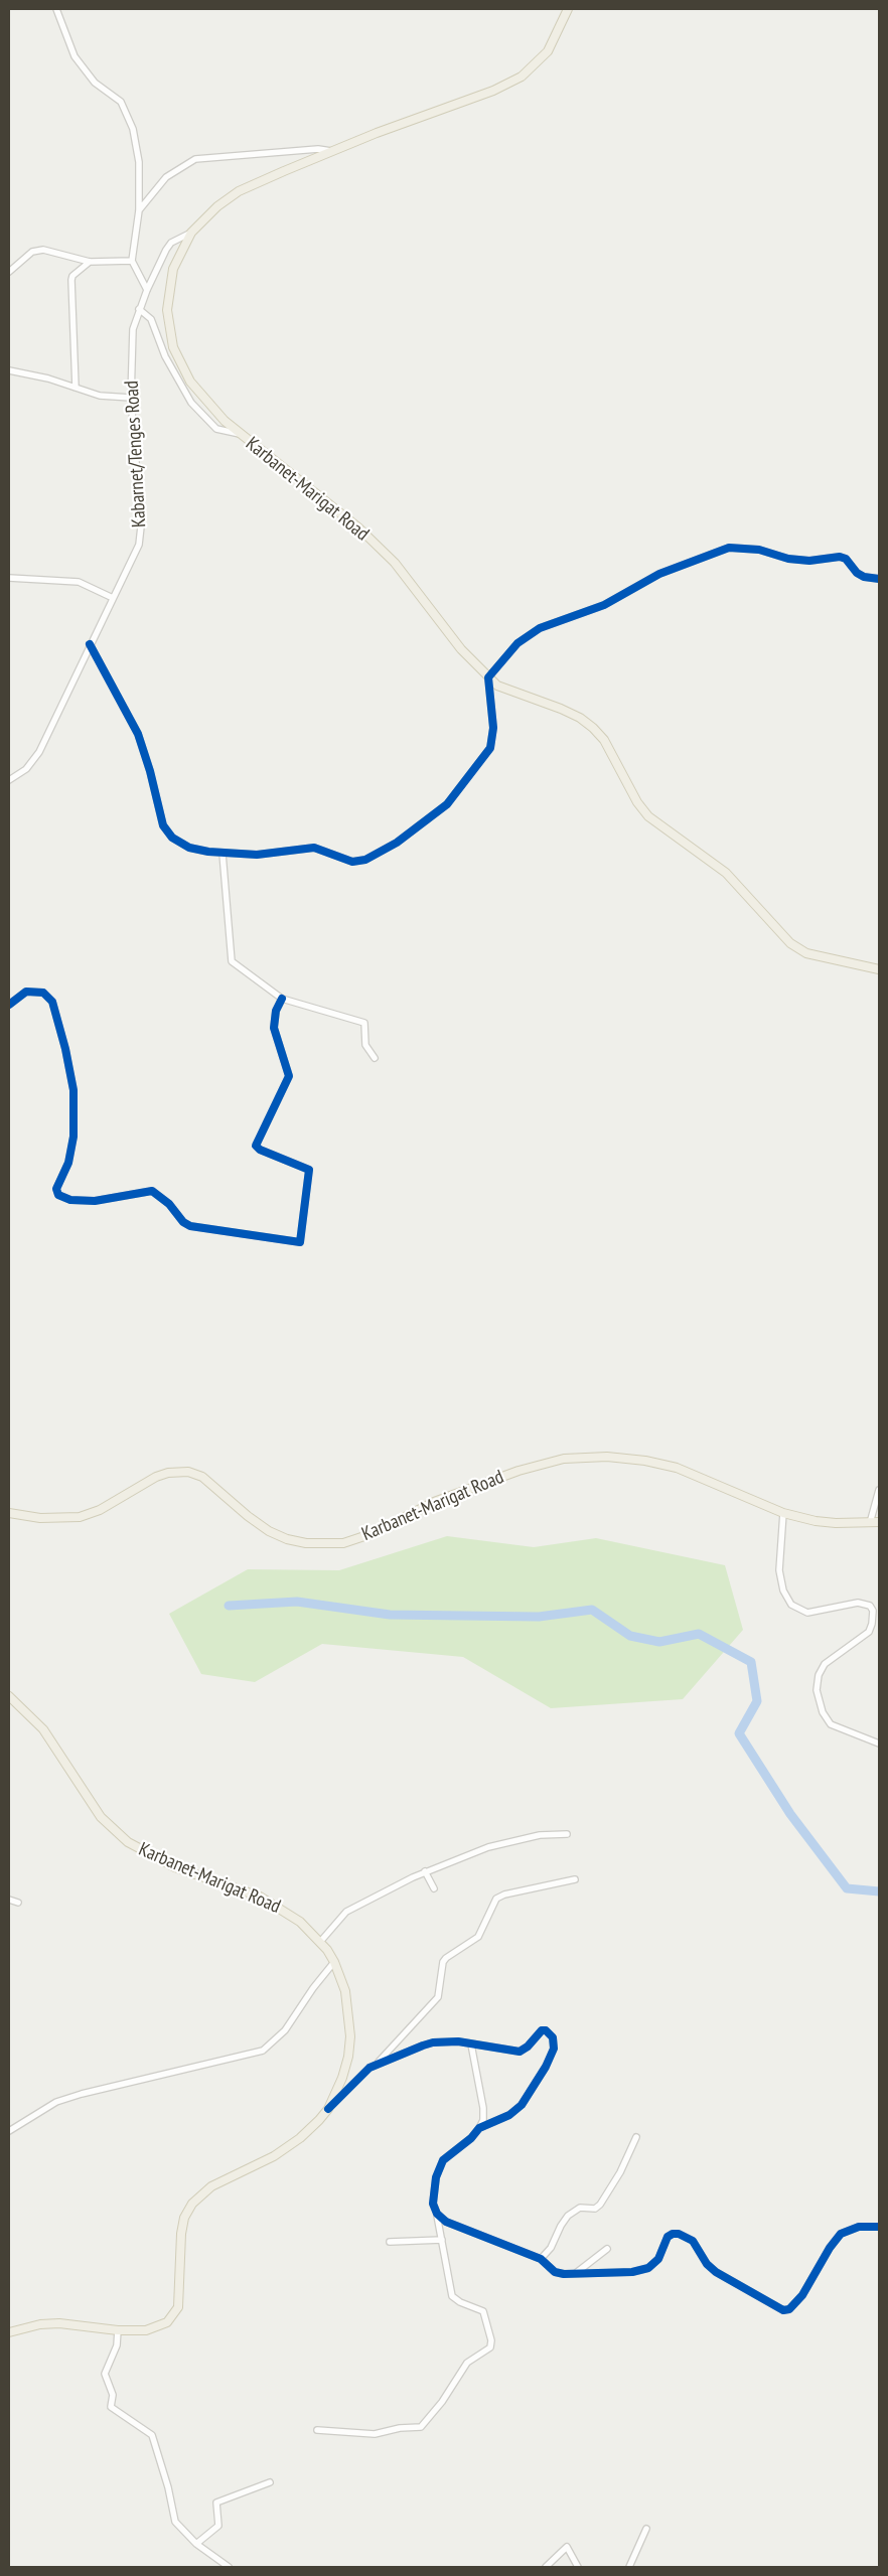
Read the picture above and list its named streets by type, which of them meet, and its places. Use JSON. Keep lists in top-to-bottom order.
{
  "streets": {
    "main road": ["Karbanet-Marigat Road"],
    "street": ["Kabarnet/Tenges Road"]
  },
  "crossings": [
    ["Kabarnet/Tenges Road", "Karbanet-Marigat Road"]
  ]
}
